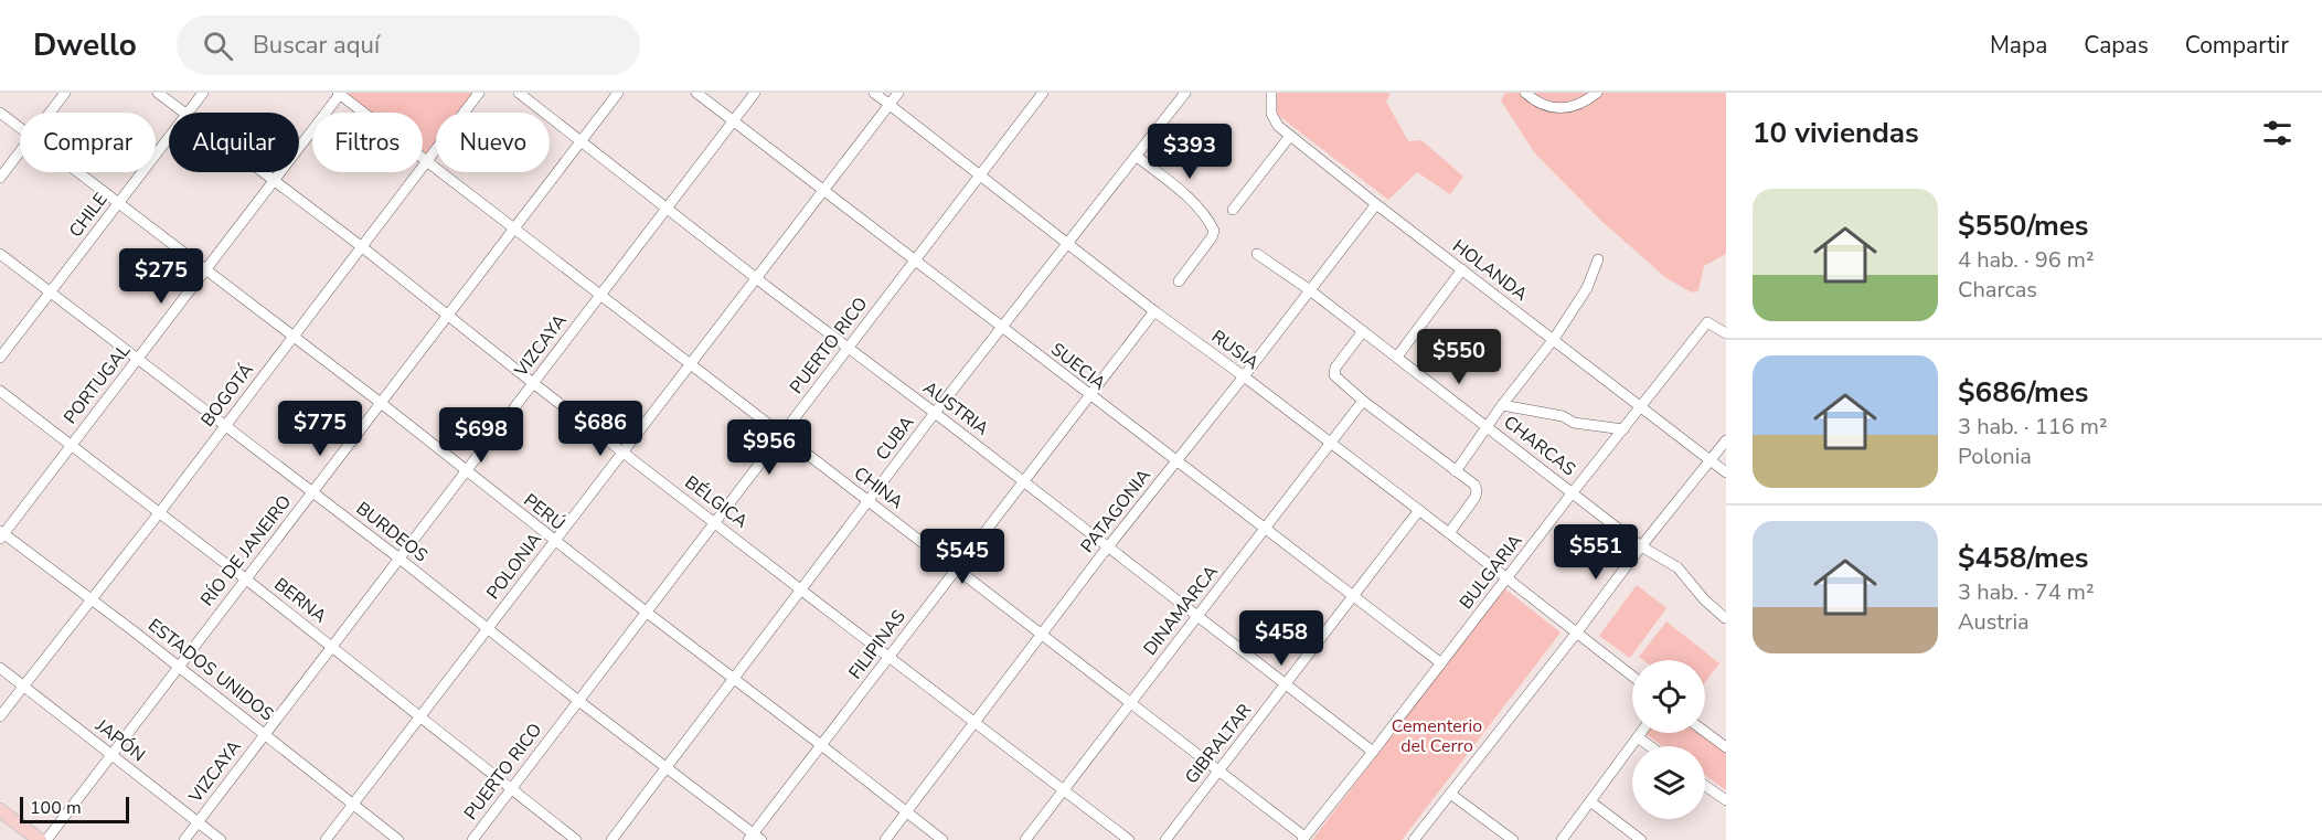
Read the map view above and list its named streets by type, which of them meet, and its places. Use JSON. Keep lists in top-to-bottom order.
{
  "streets": {
    "street": [
      "CHILE",
      "HOLANDA",
      "VIZCAYA",
      "PUERTO RICO",
      "RUSIA",
      "SUECIA",
      "PORTUGAL",
      "BOGOTÁ",
      "AUSTRIA",
      "CUBA",
      "CHARCAS",
      "CHINA",
      "BÉLGICA",
      "PATAGONIA",
      "PERÚ",
      "BURDEOS",
      "RÍO DE JANEIRO",
      "POLONIA",
      "BULGARIA",
      "BERNA",
      "DINAMARCA",
      "FILIPINAS",
      "ESTADOS UNIDOS",
      "JAPÓN",
      "GIBRALTAR"
    ]
  },
  "crossings": [
    ["CHILE", "PERÚ"],
    ["CHILE", "BURDEOS"],
    ["HOLANDA", "PATAGONIA"],
    ["HOLANDA", "BULGARIA"],
    ["VIZCAYA", "SUECIA"],
    ["VIZCAYA", "AUSTRIA"],
    ["VIZCAYA", "CHINA"],
    ["VIZCAYA", "BÉLGICA"],
    ["VIZCAYA", "PERÚ"],
    ["VIZCAYA", "BURDEOS"],
    ["VIZCAYA", "BERNA"],
    ["VIZCAYA", "ESTADOS UNIDOS"],
    ["VIZCAYA", "JAPÓN"],
    ["PUERTO RICO", "RUSIA"],
    ["PUERTO RICO", "SUECIA"],
    ["PUERTO RICO", "AUSTRIA"],
    ["PUERTO RICO", "CHINA"],
    ["PUERTO RICO", "BÉLGICA"],
    ["PUERTO RICO", "PERÚ"],
    ["PUERTO RICO", "BURDEOS"],
    ["PUERTO RICO", "BERNA"],
    ["RUSIA", "CUBA"],
    ["RUSIA", "PATAGONIA"],
    ["RUSIA", "POLONIA"],
    ["RUSIA", "BULGARIA"],
    ["RUSIA", "DINAMARCA"],
    ["RUSIA", "FILIPINAS"],
    ["RUSIA", "GIBRALTAR"],
    ["SUECIA", "CUBA"],
    ["SUECIA", "PATAGONIA"],
    ["SUECIA", "POLONIA"],
    ["SUECIA", "BULGARIA"],
    ["SUECIA", "DINAMARCA"],
    ["SUECIA", "FILIPINAS"],
    ["SUECIA", "GIBRALTAR"],
    ["PORTUGAL", "CHINA"],
    ["PORTUGAL", "BÉLGICA"],
    ["PORTUGAL", "PERÚ"],
    ["PORTUGAL", "BURDEOS"],
    ["PORTUGAL", "BERNA"],
    ["PORTUGAL", "ESTADOS UNIDOS"],
    ["BOGOTÁ", "CHINA"],
    ["BOGOTÁ", "BÉLGICA"],
    ["BOGOTÁ", "PERÚ"],
    ["BOGOTÁ", "BURDEOS"],
    ["BOGOTÁ", "BERNA"],
    ["BOGOTÁ", "ESTADOS UNIDOS"],
    ["BOGOTÁ", "JAPÓN"],
    ["AUSTRIA", "CUBA"],
    ["AUSTRIA", "PATAGONIA"],
    ["AUSTRIA", "RÍO DE JANEIRO"],
    ["AUSTRIA", "POLONIA"],
    ["AUSTRIA", "BULGARIA"],
    ["AUSTRIA", "DINAMARCA"],
    ["AUSTRIA", "FILIPINAS"],
    ["AUSTRIA", "GIBRALTAR"],
    ["CUBA", "CHINA"],
    ["CUBA", "BÉLGICA"],
    ["CUBA", "PERÚ"],
    ["CUBA", "BURDEOS"],
    ["CHARCAS", "PATAGONIA"],
    ["CHARCAS", "BULGARIA"],
    ["CHINA", "PATAGONIA"],
    ["CHINA", "RÍO DE JANEIRO"],
    ["CHINA", "POLONIA"],
    ["CHINA", "BULGARIA"],
    ["CHINA", "DINAMARCA"],
    ["CHINA", "FILIPINAS"],
    ["CHINA", "GIBRALTAR"],
    ["BÉLGICA", "PATAGONIA"],
    ["BÉLGICA", "RÍO DE JANEIRO"],
    ["BÉLGICA", "POLONIA"],
    ["BÉLGICA", "DINAMARCA"],
    ["BÉLGICA", "FILIPINAS"],
    ["PATAGONIA", "PERÚ"],
    ["PERÚ", "RÍO DE JANEIRO"],
    ["PERÚ", "POLONIA"],
    ["PERÚ", "FILIPINAS"],
    ["BURDEOS", "RÍO DE JANEIRO"],
    ["BURDEOS", "POLONIA"],
    ["BURDEOS", "FILIPINAS"],
    ["RÍO DE JANEIRO", "BERNA"],
    ["RÍO DE JANEIRO", "ESTADOS UNIDOS"],
    ["RÍO DE JANEIRO", "JAPÓN"],
    ["POLONIA", "BERNA"],
    ["POLONIA", "ESTADOS UNIDOS"]
  ],
  "parks": ["Cementerio del Cerro"],
  "scale_bar": "100 m",
  "page": {
    "header": "Dwello",
    "search": "Buscar aquí",
    "nav": ["Mapa", "Capas", "Compartir"],
    "heading": "10 viviendas",
    "chip": [
      "Comprar",
      "Alquilar",
      "Filtros",
      "Nuevo"
    ],
    "price": [
      "$393",
      "$275",
      "$550",
      "$775",
      "$686",
      "$698",
      "$956",
      "$551",
      "$545",
      "$458"
    ],
    "list": [
      {
        "name": "$550/mes",
        "note": "4 hab. · 96 m² · Charcas"
      },
      {
        "name": "$686/mes",
        "note": "3 hab. · 116 m² · Polonia"
      },
      {
        "name": "$458/mes",
        "note": "3 hab. · 74 m² · Austria"
      }
    ],
    "scale": "100 m"
  }
}
